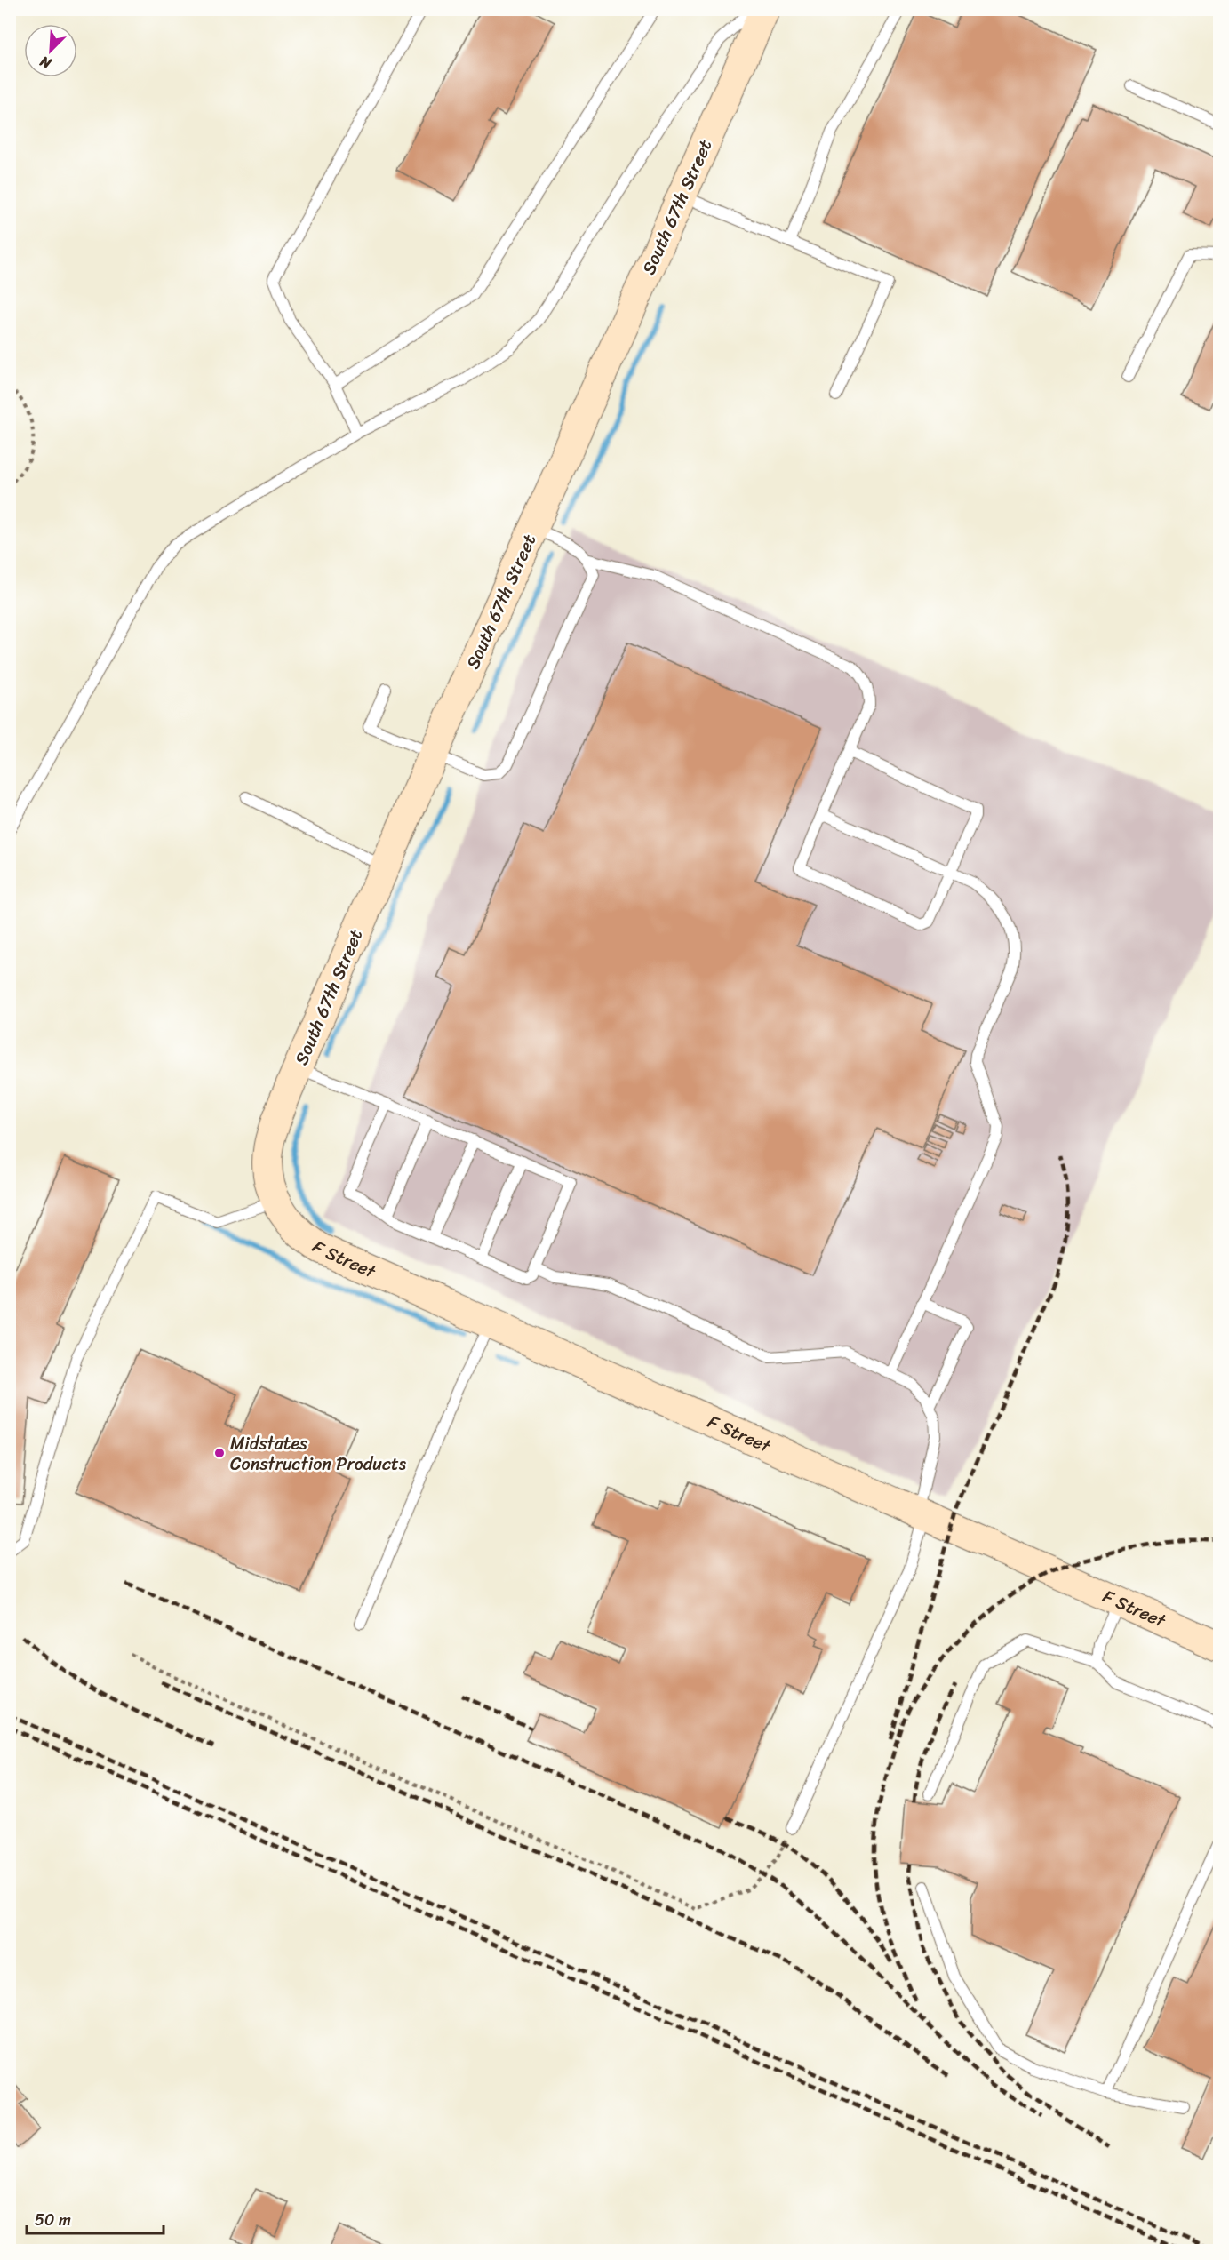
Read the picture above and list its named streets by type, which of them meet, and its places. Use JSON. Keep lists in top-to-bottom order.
{
  "streets": {
    "street": ["South 67th Street", "F Street"]
  },
  "crossings": [
    ["South 67th Street", "F Street"]
  ],
  "places": ["Midstates Construction Products"],
  "scale_bar": "50 m",
  "north": "bottom left"
}
